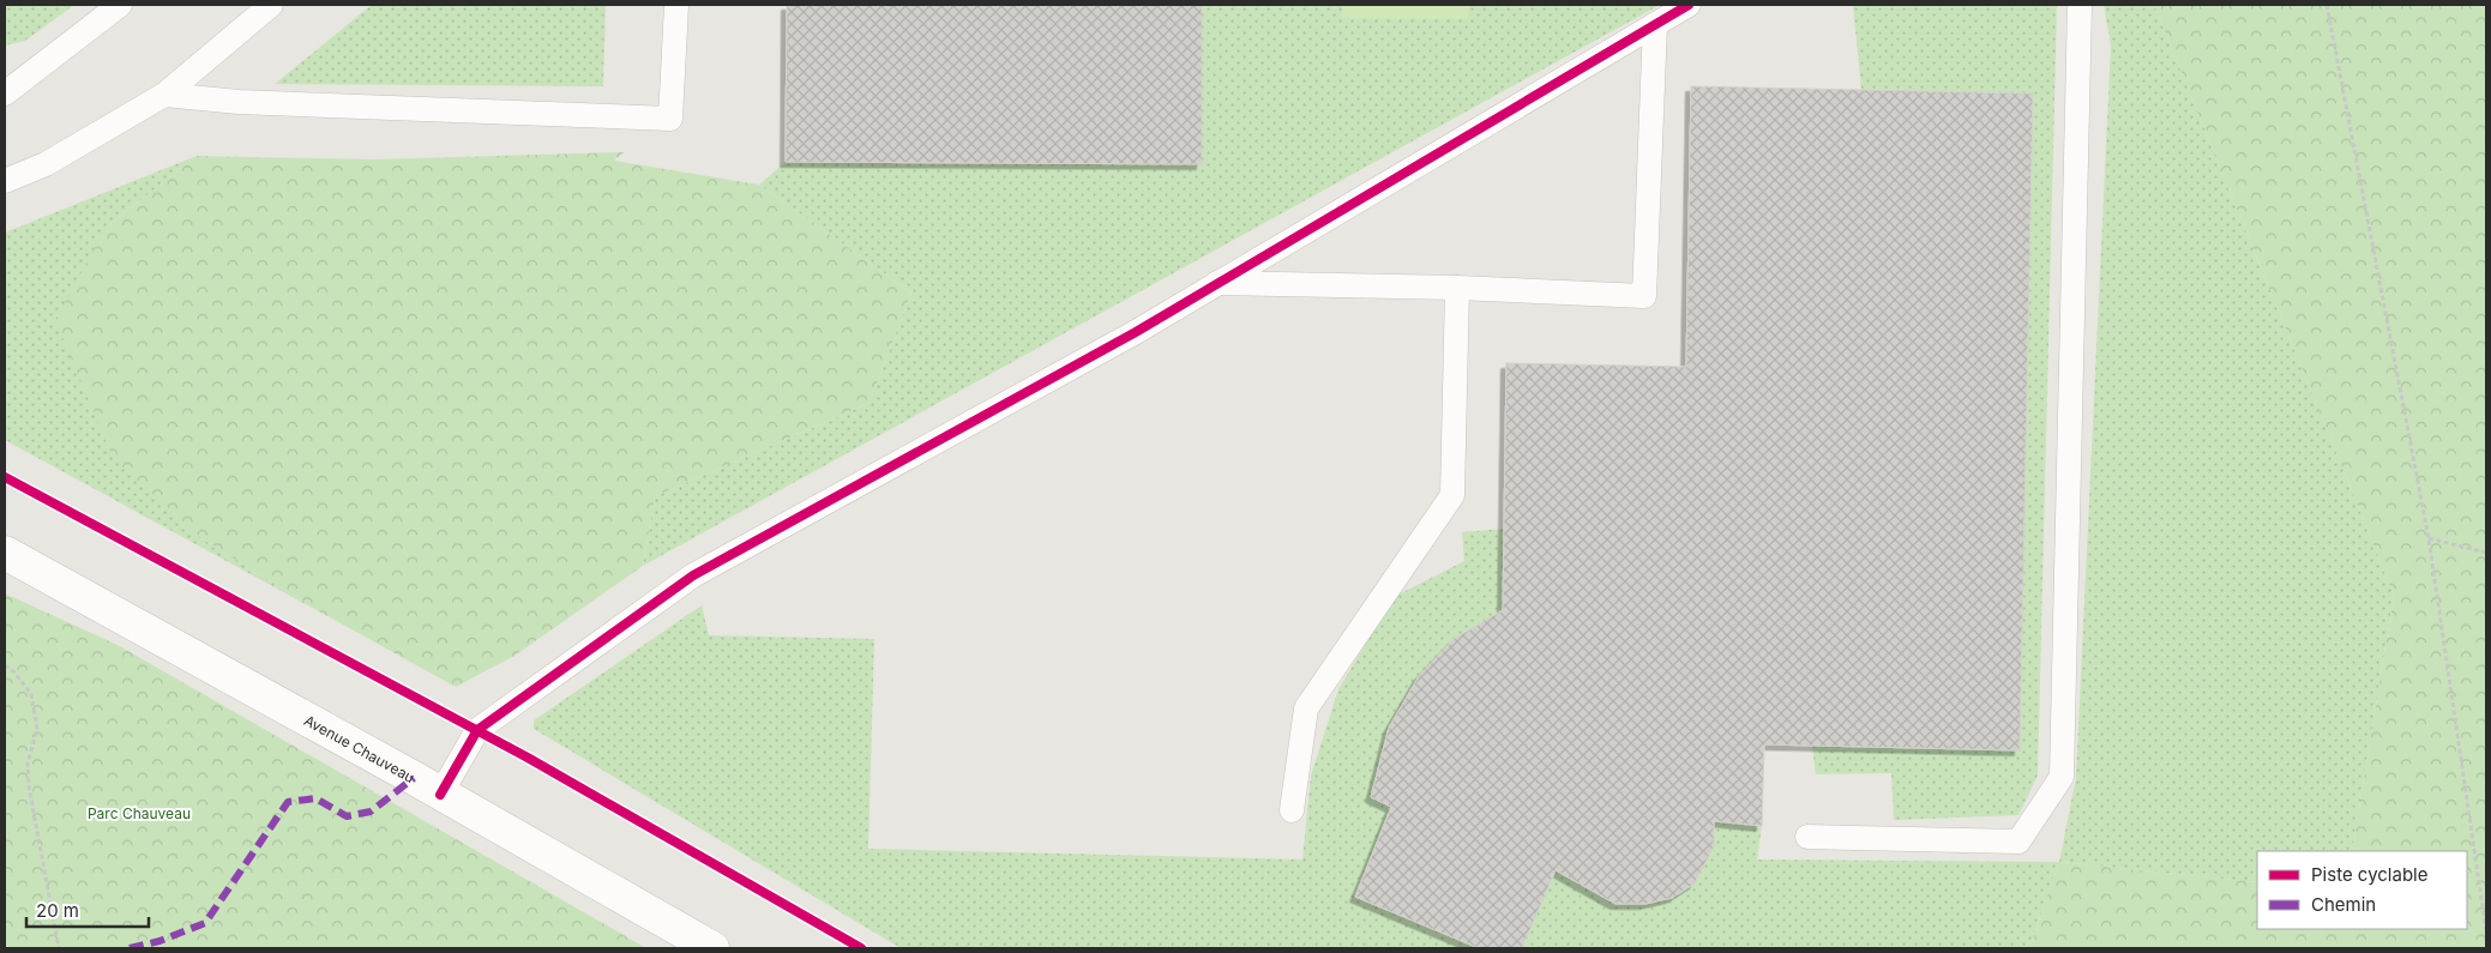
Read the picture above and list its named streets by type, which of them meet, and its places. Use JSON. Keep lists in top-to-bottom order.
{
  "streets": {
    "main road": ["Avenue Chauveau"]
  },
  "parks": ["Parc Chauveau"],
  "legend": ["Piste cyclable", "Chemin"],
  "scale_bar": "20 m"
}
